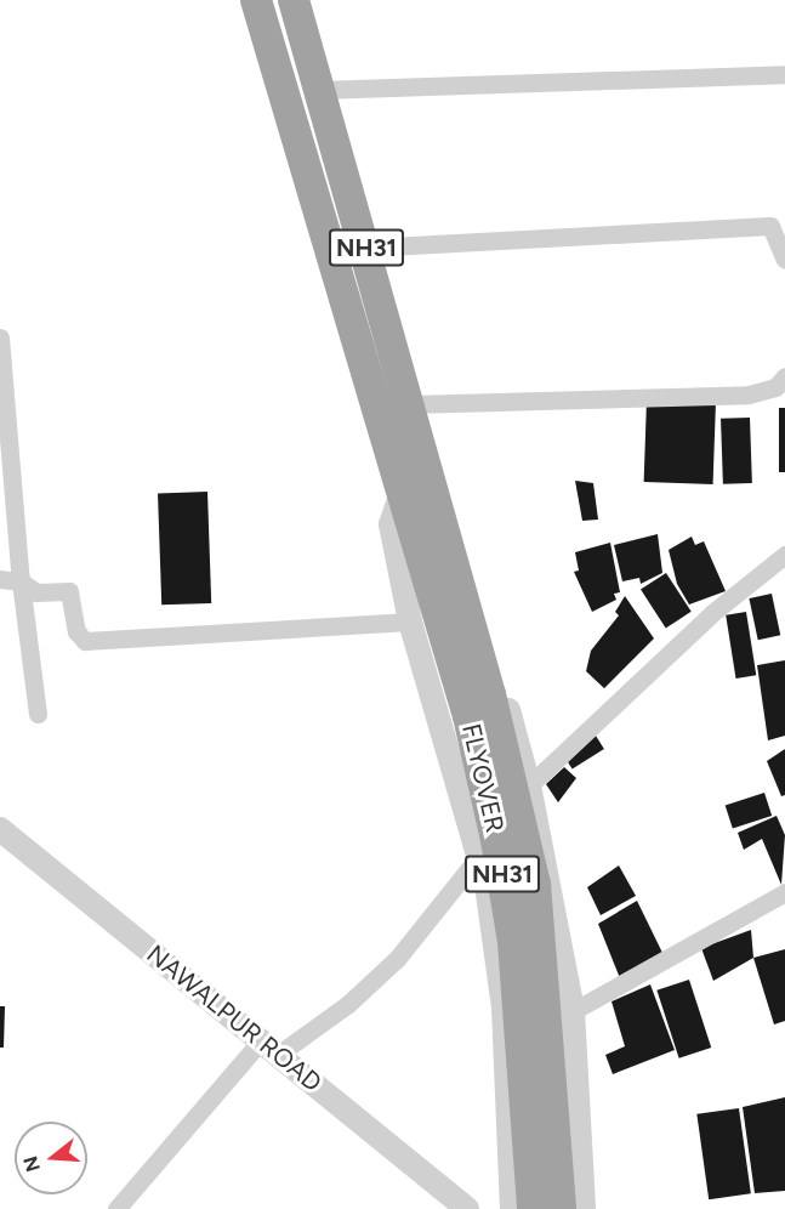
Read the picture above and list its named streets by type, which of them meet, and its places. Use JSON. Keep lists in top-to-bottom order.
{
  "streets": {
    "highway": ["NH31", "FLYOVER"],
    "street": ["NAWALPUR ROAD"]
  },
  "crossings": [
    ["NH31", "FLYOVER"]
  ],
  "north": "left"
}
